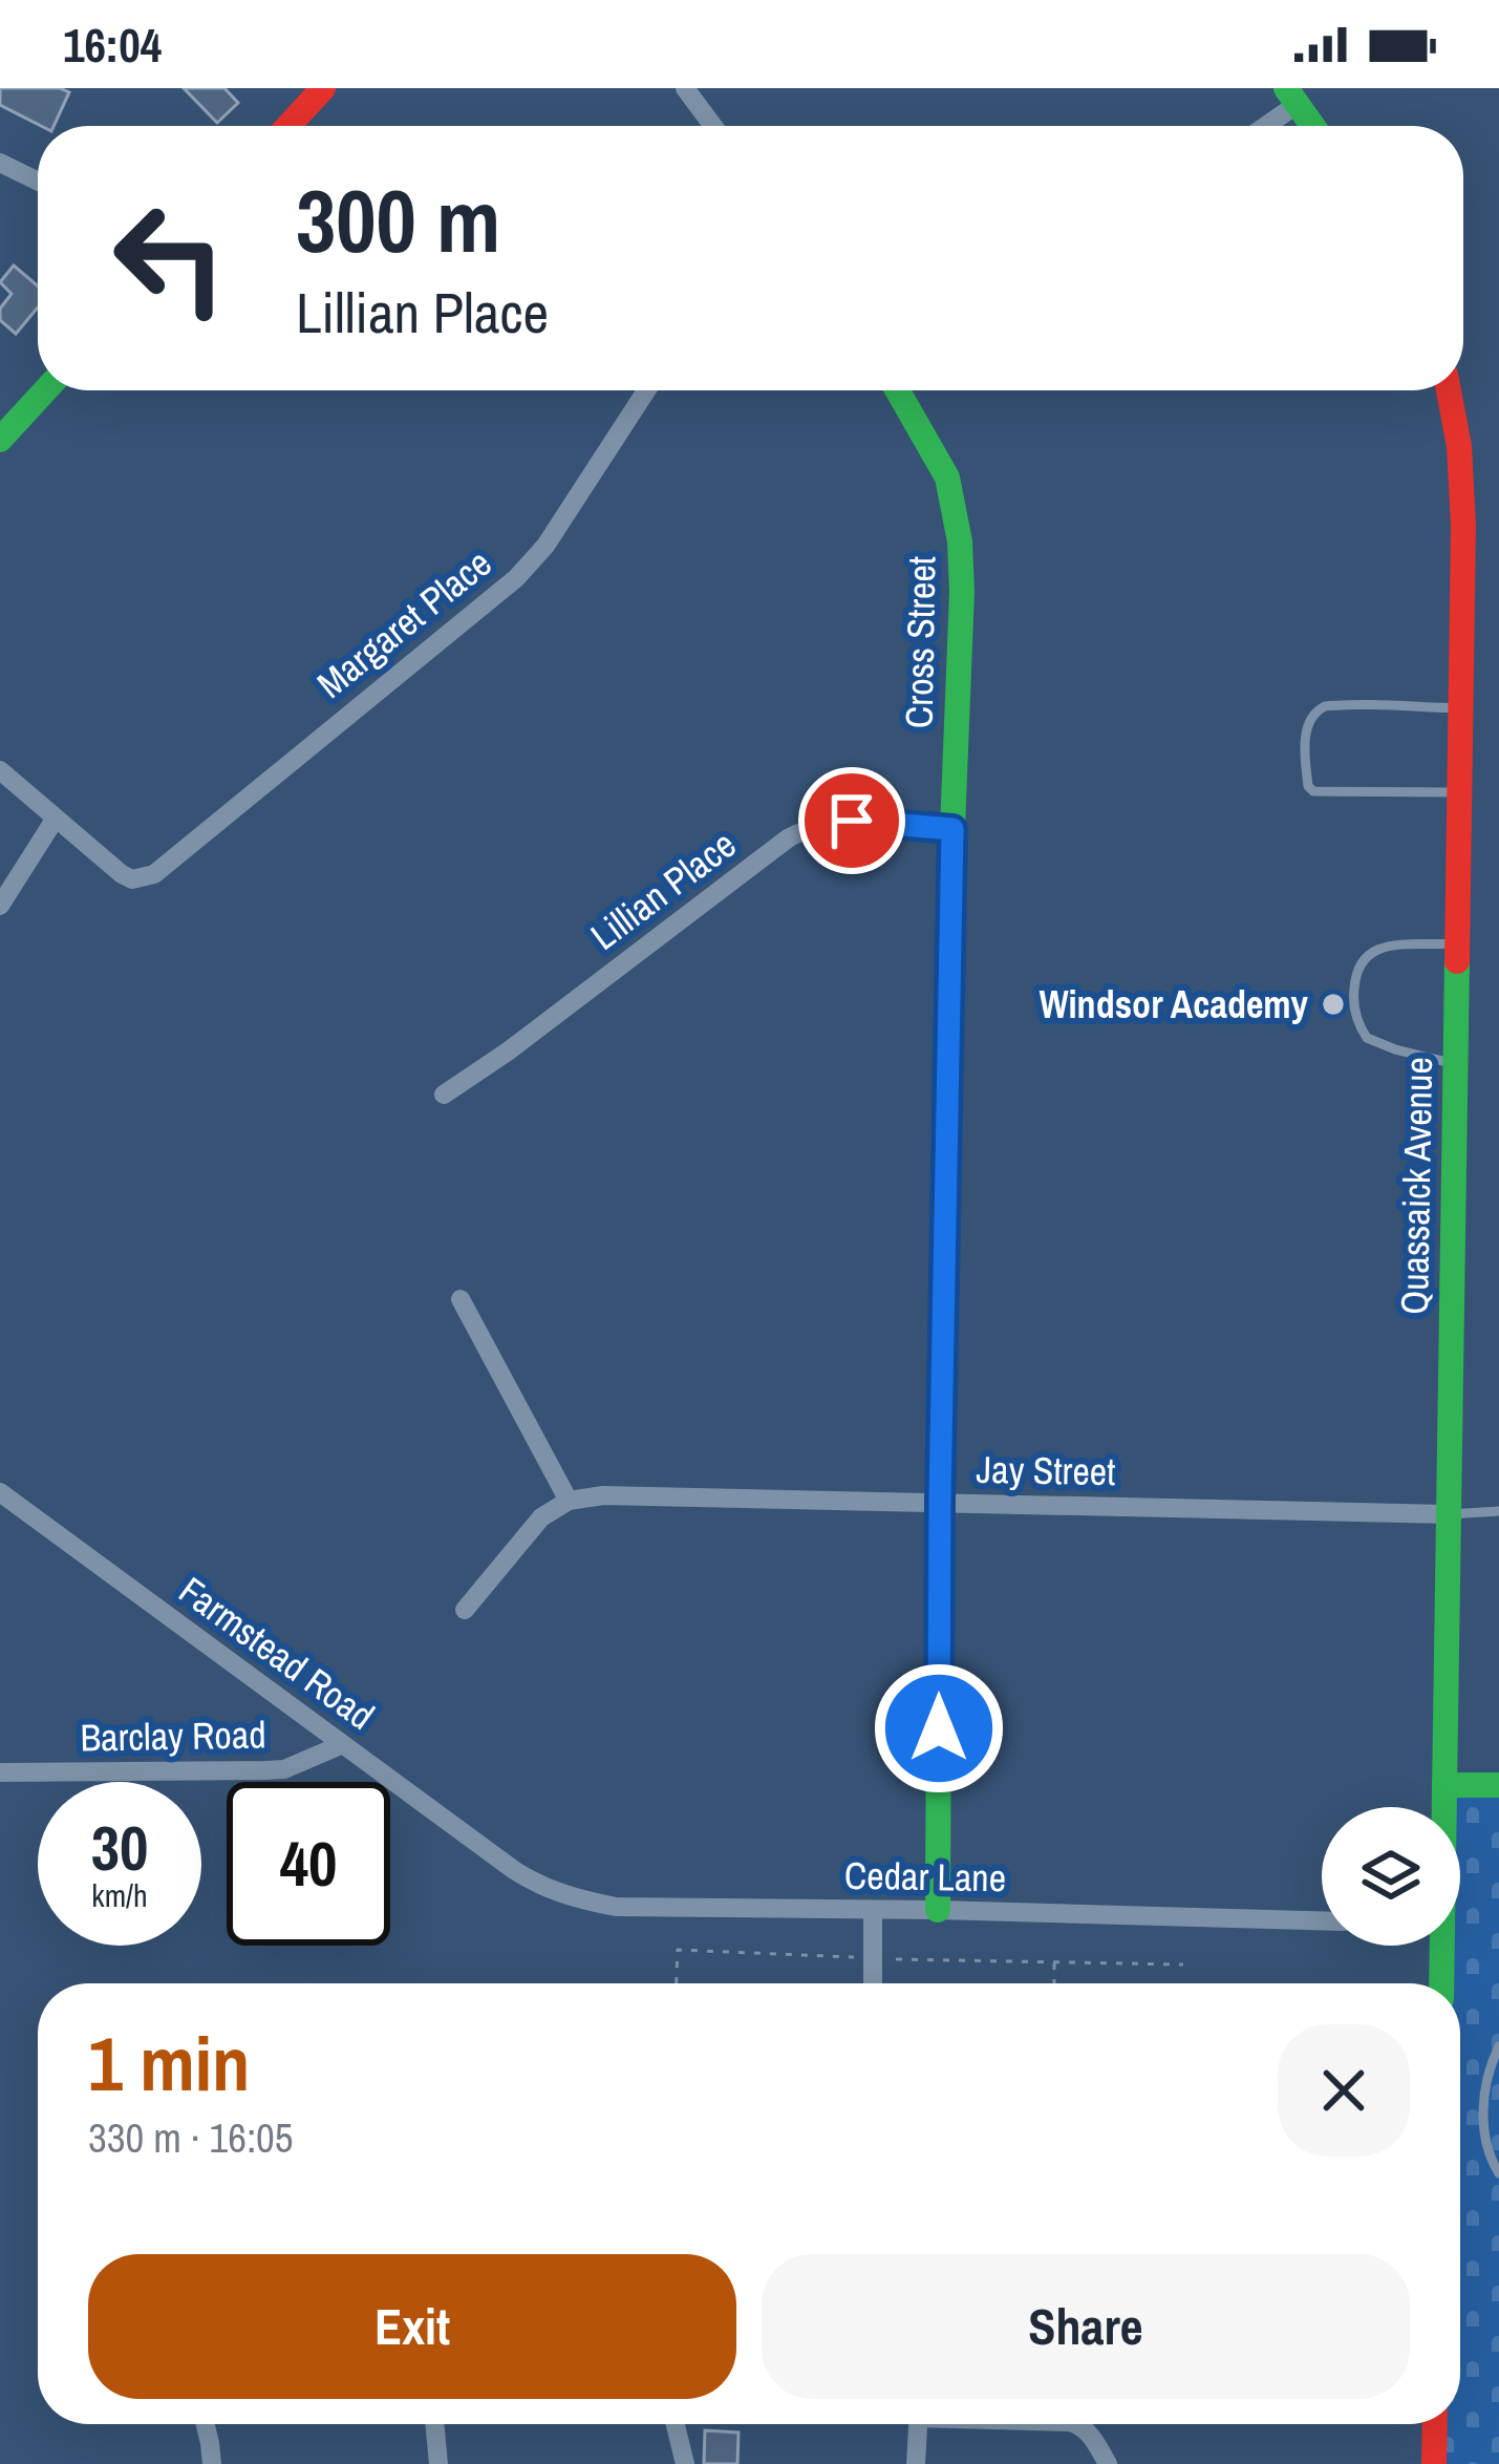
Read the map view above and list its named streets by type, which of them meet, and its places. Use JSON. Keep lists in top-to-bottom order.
{
  "streets": {
    "street": [
      "Margaret Place",
      "Cross Street",
      "Lillian Place",
      "Quassaick Avenue",
      "Jay Street",
      "Farmstead Road",
      "Barclay Road",
      "Cedar Lane"
    ]
  },
  "crossings": [
    ["Cross Street", "Lillian Place"],
    ["Cross Street", "Jay Street"],
    ["Cross Street", "Cedar Lane"],
    ["Quassaick Avenue", "Jay Street"],
    ["Farmstead Road", "Barclay Road"],
    ["Farmstead Road", "Cedar Lane"]
  ],
  "places": ["Windsor Academy"],
  "page": {
    "status": "16:04",
    "turn": ["300 m", "Lillian Place"],
    "speed": "30 km/h",
    "limit": "40",
    "heading": ["1 min", "330 m · 16:05"],
    "buttons": ["Exit", "Share"]
  }
}
